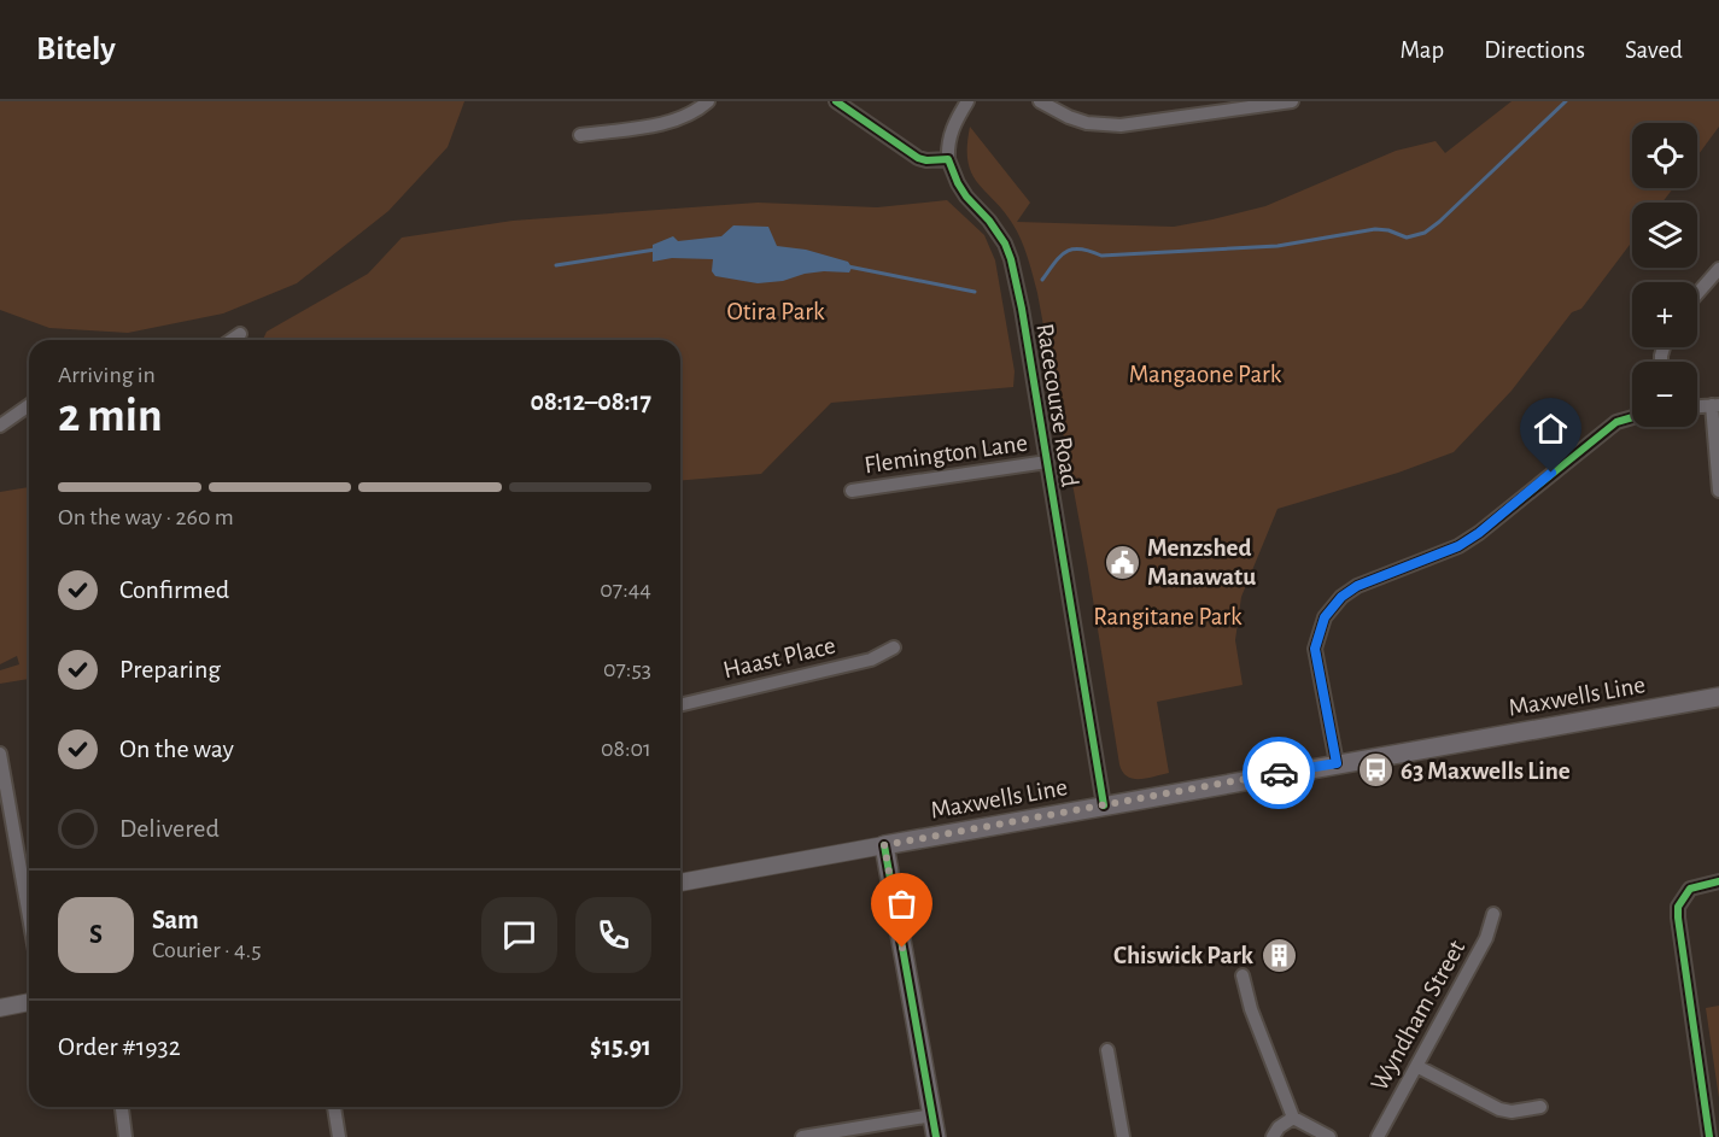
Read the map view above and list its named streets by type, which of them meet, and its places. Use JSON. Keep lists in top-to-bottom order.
{
  "streets": {
    "main road": ["Maxwells Line"],
    "street": [
      "Racecourse Road",
      "Flemington Lane",
      "Haast Place",
      "Wyndham Street"
    ]
  },
  "crossings": [
    ["Racecourse Road", "Flemington Lane"],
    ["Racecourse Road", "Maxwells Line"]
  ],
  "parks": ["Otira Park", "Mangaone Park", "Rangitane Park"],
  "places": {
    "public building": ["Menzshed Manawatu"],
    "bus stop": ["63 Maxwells Line"],
    "building": ["Chiswick Park"]
  },
  "page": {
    "header": "Bitely",
    "nav": ["Map", "Directions", "Saved"],
    "map_buttons": ["+", "−"],
    "heading": ["2 min", "Arriving in", "08:12–08:17"],
    "panel": [
      "Sam",
      "Courier · 4.5",
      "Order #1932",
      "$15.91"
    ],
    "bar": "On the way · 260 m",
    "list": [
      ["Confirmed", "07:44"],
      ["Preparing", "07:53"],
      ["On the way", "08:01"],
      "Delivered"
    ],
    "round": "S"
  }
}
